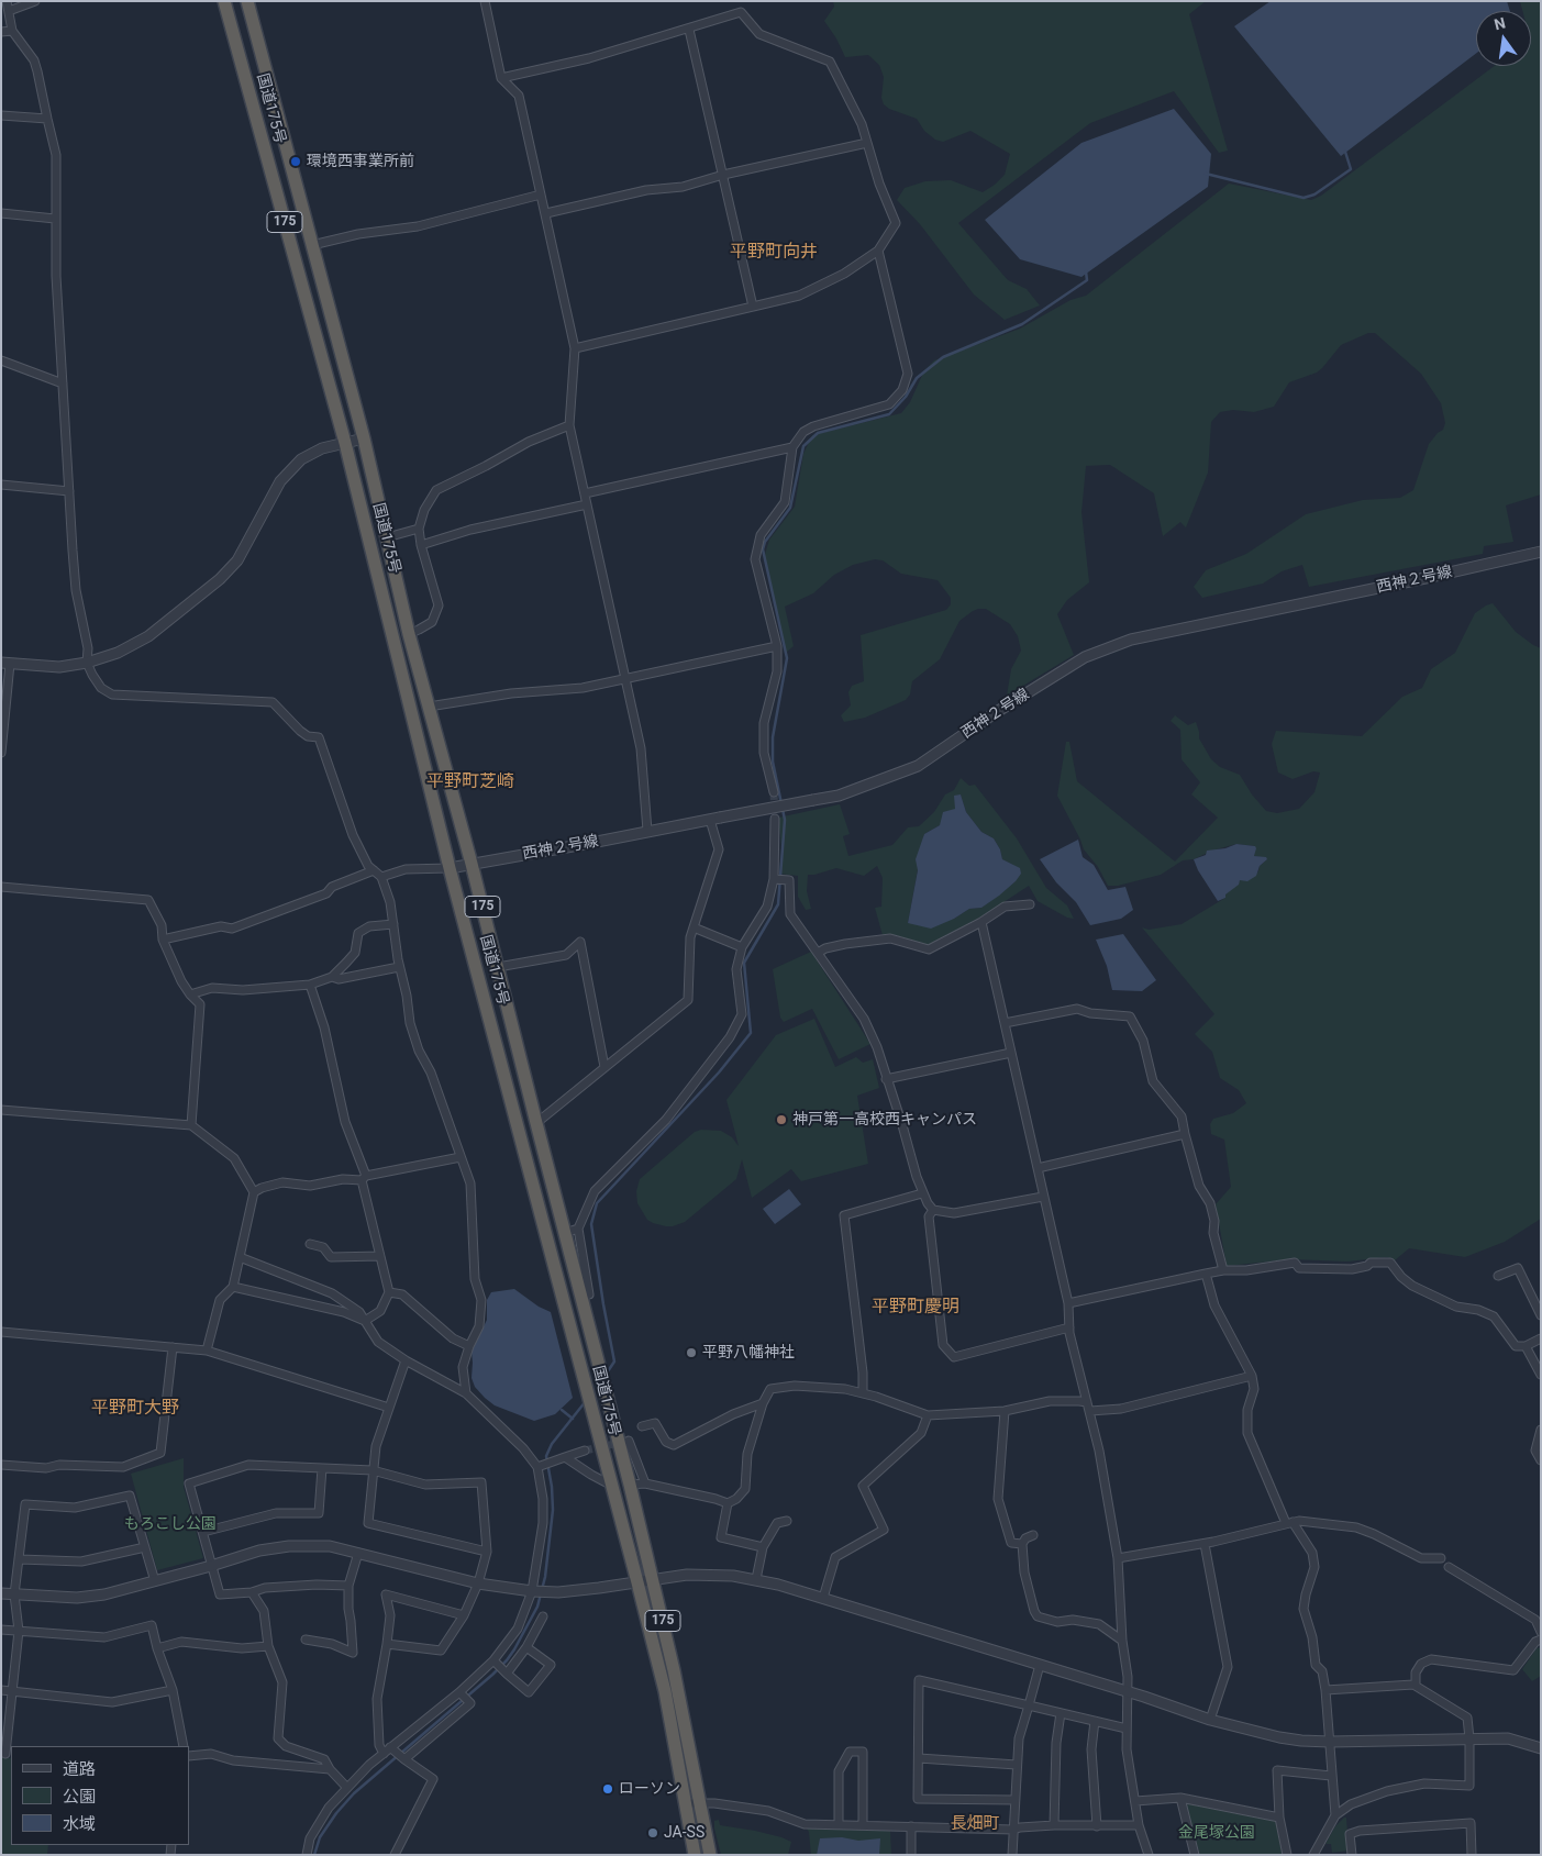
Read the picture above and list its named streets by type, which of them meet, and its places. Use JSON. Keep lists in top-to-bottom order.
{
  "streets": {
    "highway": ["国道175号", "175"],
    "street": ["西神２号線"]
  },
  "crossings": [
    ["国道175号", "西神２号線"]
  ],
  "districts": [
    "平野町向井",
    "平野町芝崎",
    "平野町慶明",
    "平野町大野",
    "長畑町"
  ],
  "parks": ["もろこし公園", "金尾塚公園"],
  "places": [
    "環境西事業所前",
    "神戸第一高校西キャンパス",
    "平野八幡神社",
    "ローソン",
    "JA-SS"
  ],
  "legend": ["道路", "公園", "水域"],
  "north": "top"
}
